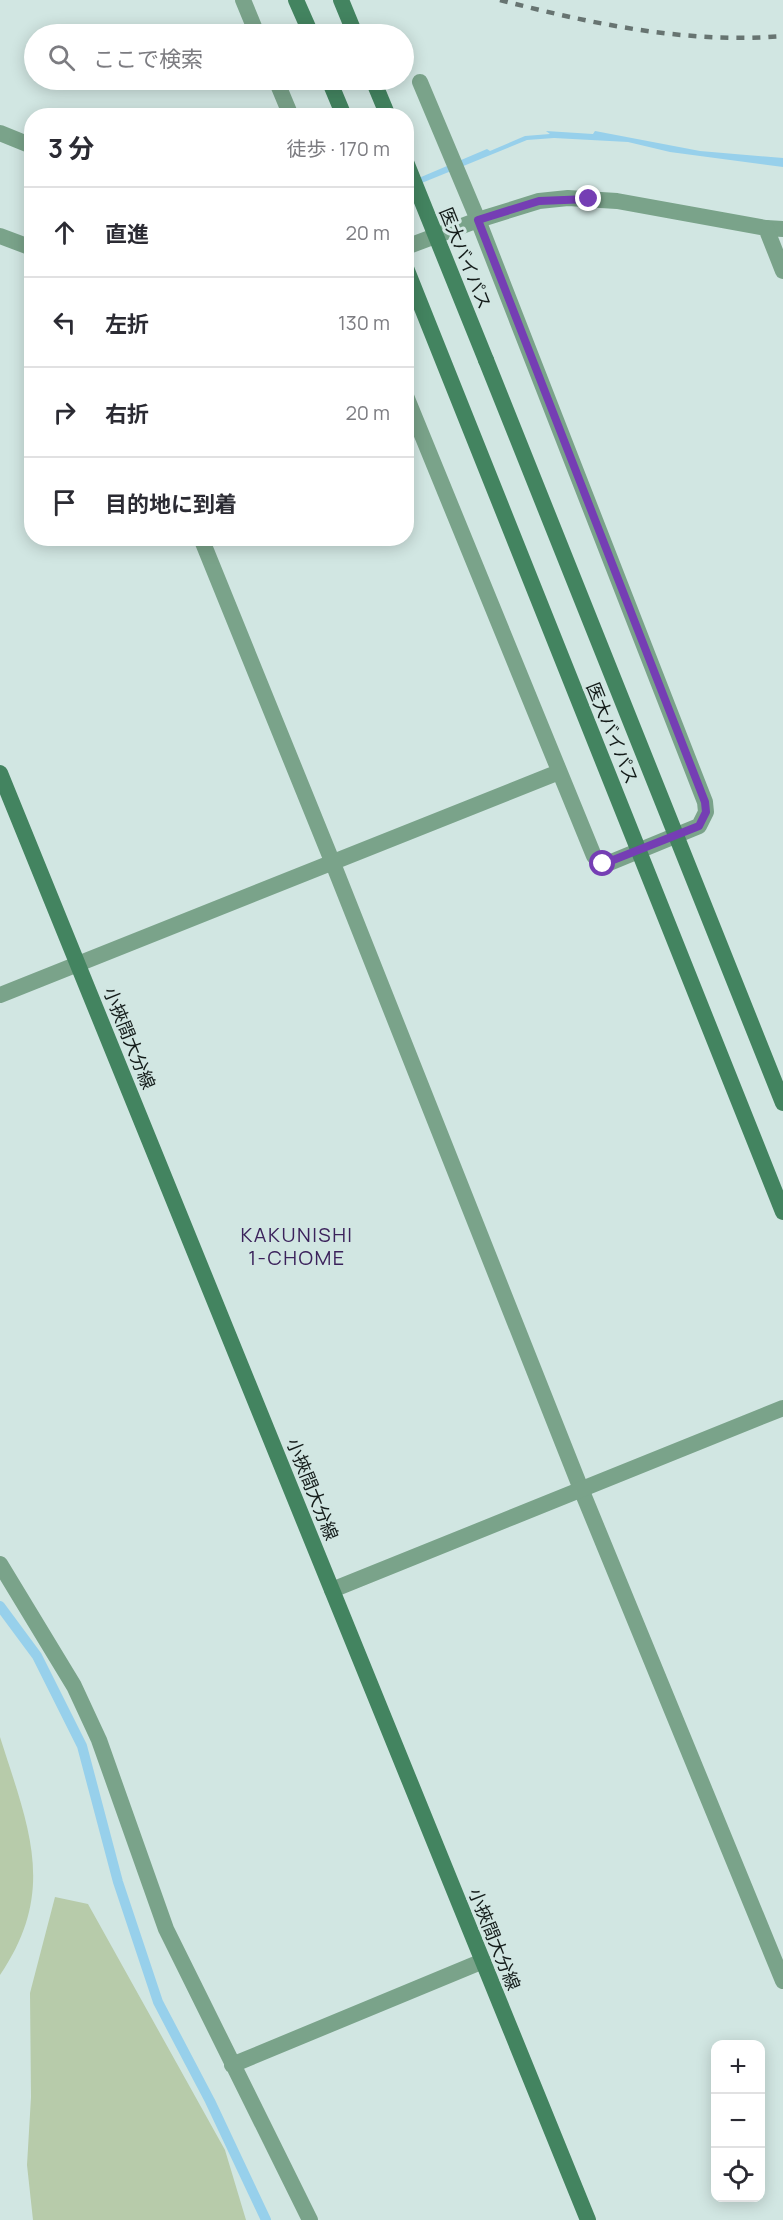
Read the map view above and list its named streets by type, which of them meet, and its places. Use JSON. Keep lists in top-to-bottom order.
{
  "streets": {
    "main road": ["医大バイパス", "小挾間大分線"]
  },
  "districts": ["KAKUNISHI 1-CHOME"],
  "page": {
    "search": "ここで検索",
    "heading": ["3 分", "徒歩 · 170 m"],
    "list": [
      ["直進", "20 m"],
      ["左折", "130 m"],
      ["右折", "20 m"],
      "目的地に到着"
    ],
    "map_buttons": ["+", "−"]
  }
}
